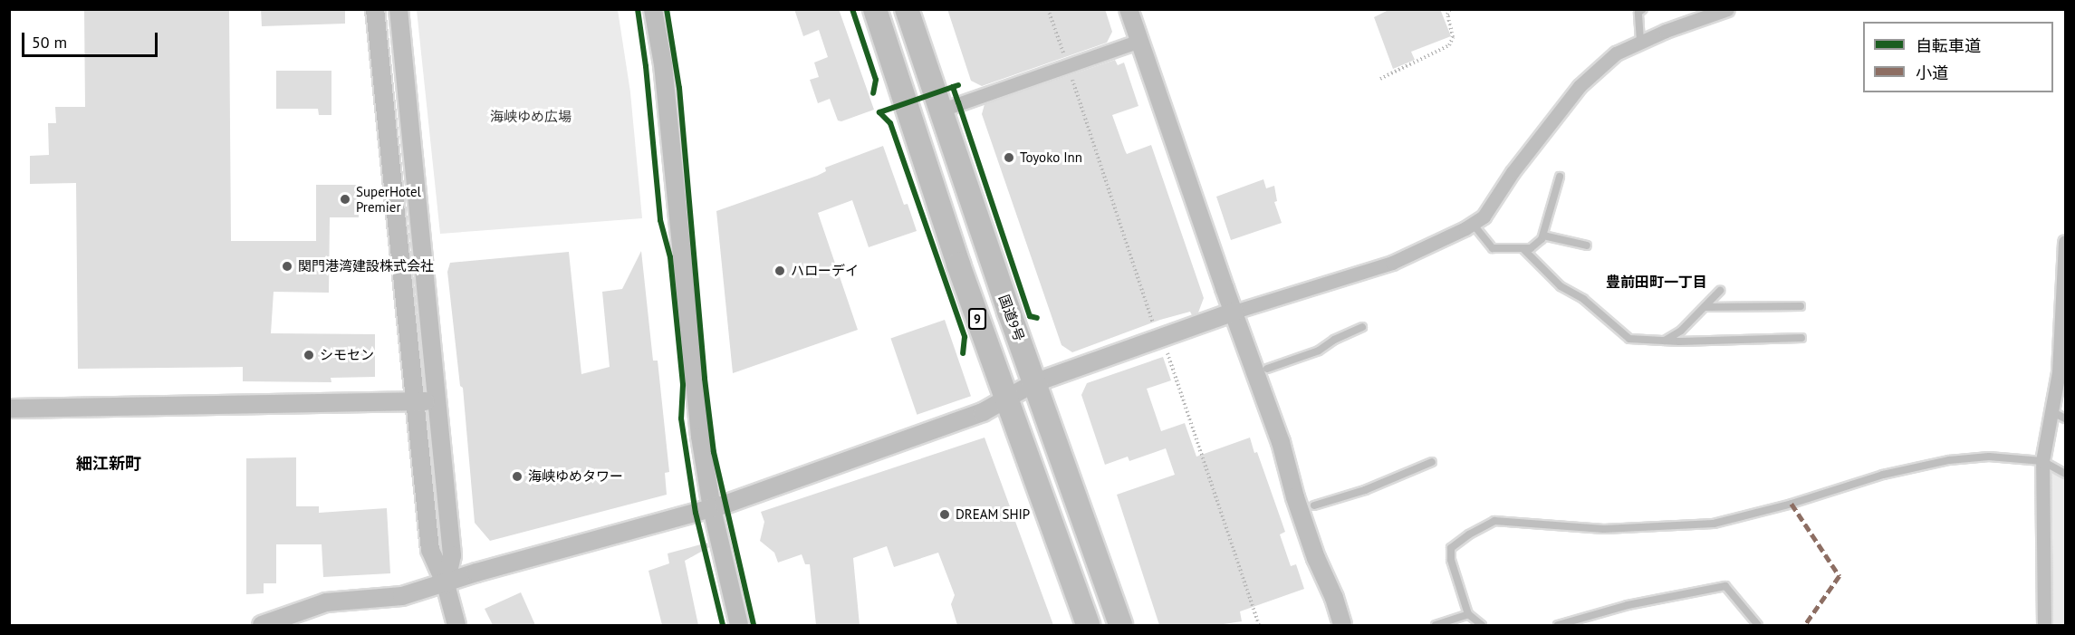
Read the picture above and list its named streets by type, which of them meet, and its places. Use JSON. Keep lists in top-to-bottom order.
{
  "streets": {
    "highway": ["国道9号", "9"]
  },
  "districts": ["豊前田町一丁目", "細江新町"],
  "parks": ["海峡ゆめ広場"],
  "places": [
    "Toyoko Inn",
    "SuperHotel Premier",
    "関門港湾建設株式会社",
    "ハローデイ",
    "シモセン",
    "海峡ゆめタワー",
    "DREAM SHIP"
  ],
  "legend": ["自転車道", "小道"],
  "scale_bar": "50 m"
}
